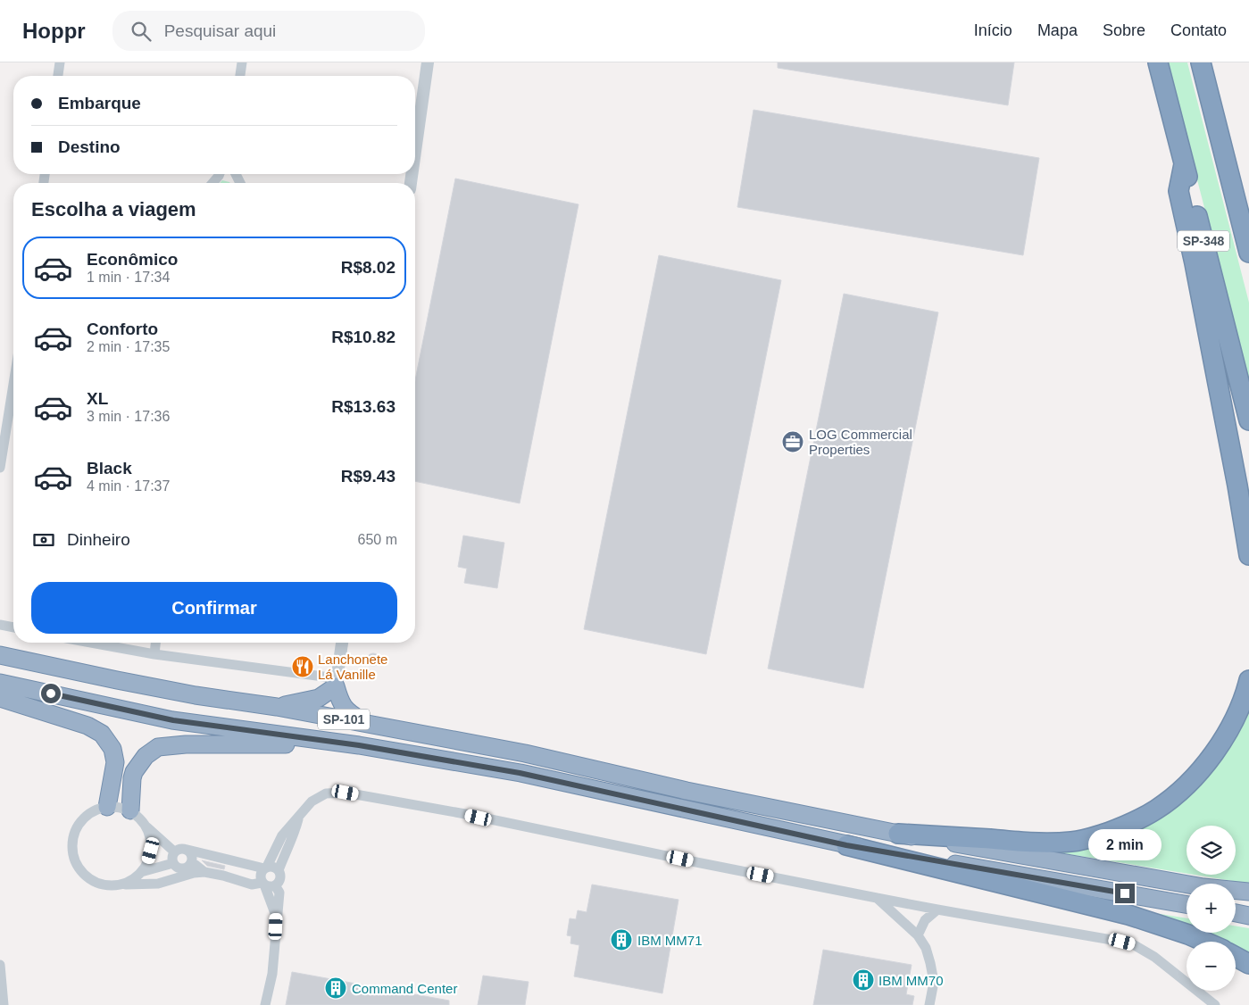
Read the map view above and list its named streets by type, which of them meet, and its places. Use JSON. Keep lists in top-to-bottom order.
{
  "streets": {
    "highway": ["SP-348", "SP-101"]
  },
  "places": {
    "office": ["LOG Commercial Properties"],
    "restaurant": ["Lanchonete Lá Vanille"],
    "building": ["IBM MM71", "IBM MM70", "Command Center"]
  },
  "page": {
    "header": "Hoppr",
    "search": "Pesquisar aqui",
    "nav": [
      "Início",
      "Mapa",
      "Sobre",
      "Contato"
    ],
    "banner": ["Embarque", "Destino"],
    "heading": "Escolha a viagem",
    "list": [
      {
        "name": "Econômico",
        "note": "1 min · 17:34",
        "value": "R$8.02"
      },
      {
        "name": "Conforto",
        "note": "2 min · 17:35",
        "value": "R$10.82"
      },
      {
        "name": "XL",
        "note": "3 min · 17:36",
        "value": "R$13.63"
      },
      {
        "name": "Black",
        "note": "4 min · 17:37",
        "value": "R$9.43"
      }
    ],
    "pay": ["Dinheiro", "650 m"],
    "buttons": "Confirmar",
    "map_buttons": ["+", "−"],
    "bubble": "2 min"
  }
}
